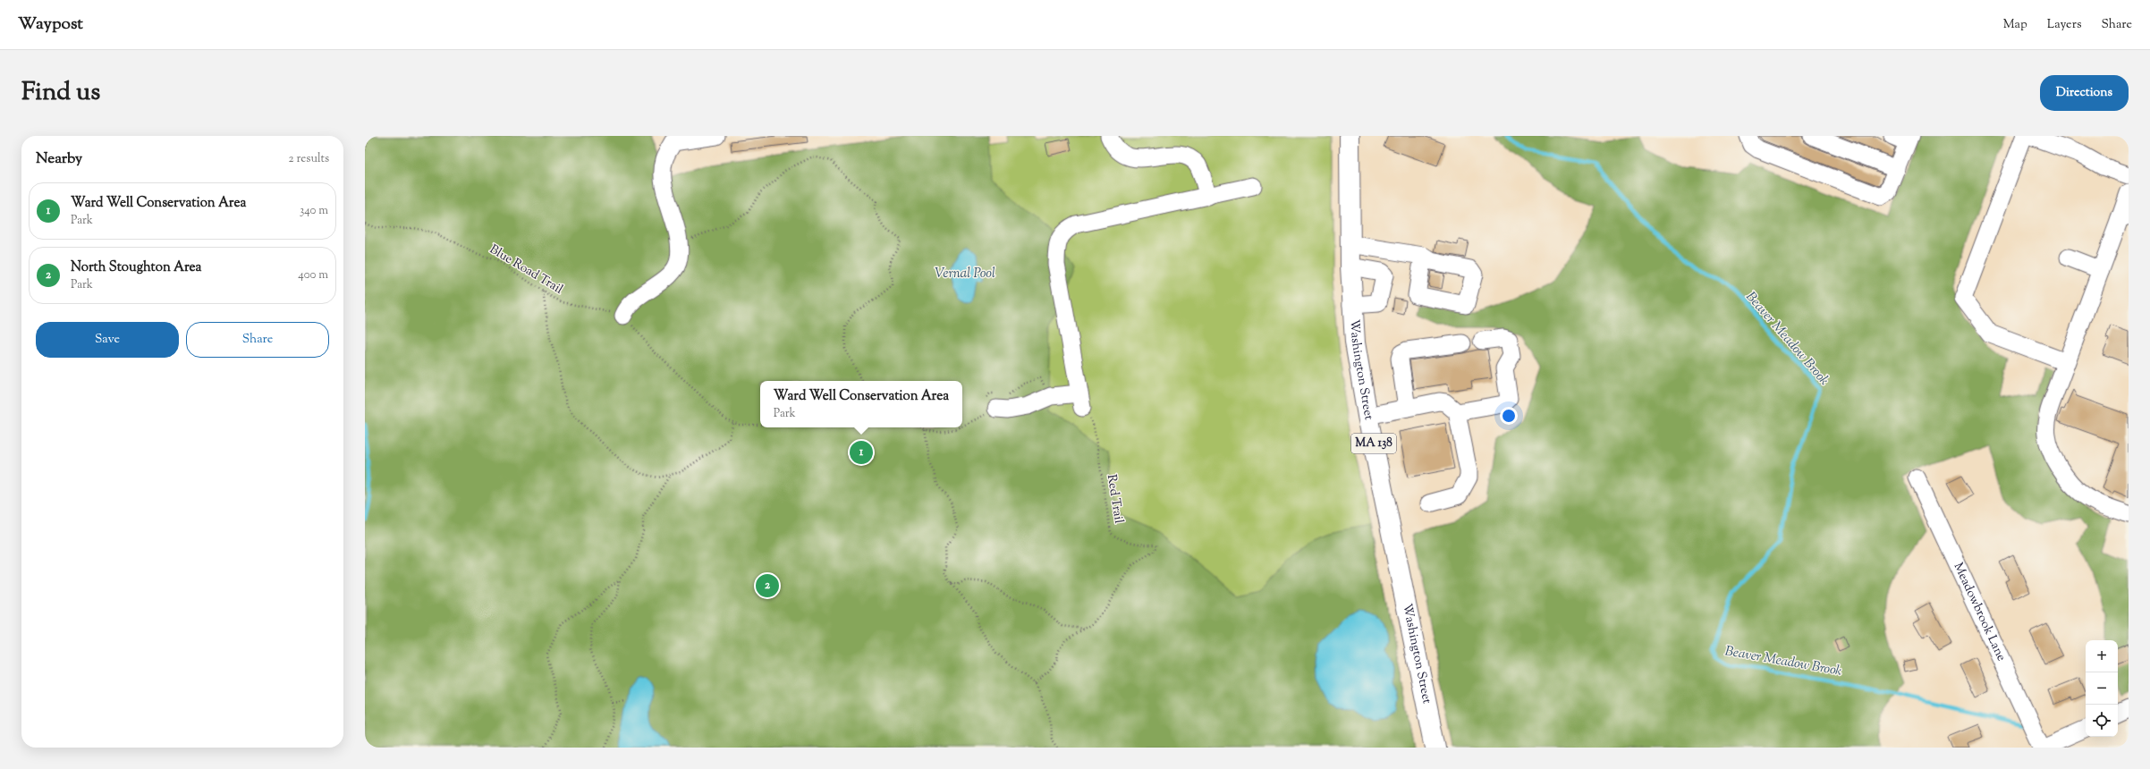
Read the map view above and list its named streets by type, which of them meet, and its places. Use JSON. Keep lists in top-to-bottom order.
{
  "streets": {
    "main road": ["Washington Street", "MA 138"],
    "street": ["Meadowbrook Lane"],
    "path": ["Blue Road Trail", "Red Trail"]
  },
  "water": ["Vernal Pool", "Beaver Meadow Brook"],
  "page": {
    "header": "Waypost",
    "nav": ["Map", "Layers", "Share"],
    "title": "Find us",
    "buttons": [
      "Directions",
      ["Save", "Share"]
    ],
    "heading": ["Nearby", "2 results"],
    "list": [
      {
        "mark": "1",
        "name": "Ward Well Conservation Area",
        "note": "Park",
        "value": "340 m"
      },
      {
        "mark": "2",
        "name": "North Stoughton Area",
        "note": "Park",
        "value": "400 m"
      }
    ],
    "popup": ["Ward Well Conservation Area", "Park"],
    "pins": ["1", "2"],
    "map_buttons": ["+", "−"]
  }
}
